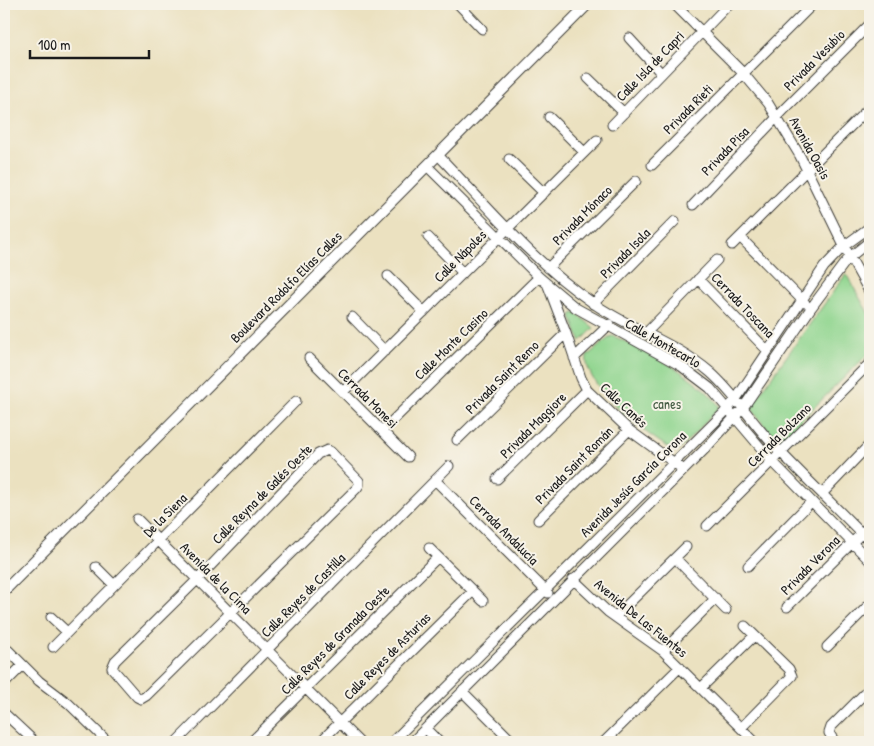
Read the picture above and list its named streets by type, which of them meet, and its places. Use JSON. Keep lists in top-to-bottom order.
{
  "streets": {
    "main road": ["Boulevard Rodolfo Elías Calles"],
    "street": [
      "Privada Vesubio",
      "Calle Isla de Capri",
      "Privada Rieti",
      "Avenida Oasis",
      "Privada Pisa",
      "Privada Mónaco",
      "Privada Isola",
      "Calle Nápoles",
      "Cerrada Toscana",
      "Calle Montecarlo",
      "Calle Monte Casino",
      "Privada Saint Remo",
      "Cerrada Monesi",
      "Calle Canés",
      "Privada Maggiore",
      "Cerrada Bolzano",
      "Privada Saint Román",
      "Avenida Jesús García Corona",
      "Calle Reyna de Galés Oeste",
      "De la Siena",
      "Cerrada Andalucía",
      "Privada Verona",
      "Avenida de la Cima",
      "Calle Reyes de Castilla",
      "Avenida De Las Fuentes",
      "Calle Reyes de Granada Oeste",
      "Calle Reyes de Asturias"
    ]
  },
  "crossings": [
    ["Privada Vesubio", "Avenida Oasis"],
    ["Privada Vesubio", "Privada Pisa"],
    ["Calle Isla de Capri", "Avenida Oasis"],
    ["Privada Rieti", "Avenida Oasis"],
    ["Avenida Oasis", "Privada Pisa"],
    ["Avenida Oasis", "Avenida Jesús García Corona"],
    ["Privada Mónaco", "Calle Montecarlo"],
    ["Privada Isola", "Calle Montecarlo"],
    ["Calle Nápoles", "Calle Montecarlo"],
    ["Calle Nápoles", "Cerrada Monesi"],
    ["Boulevard Rodolfo Elías Calles", "Calle Montecarlo"],
    ["Cerrada Toscana", "Calle Montecarlo"],
    ["Cerrada Toscana", "Avenida Jesús García Corona"],
    ["Calle Montecarlo", "Calle Monte Casino"],
    ["Calle Montecarlo", "Calle Canés"],
    ["Calle Montecarlo", "Cerrada Bolzano"],
    ["Calle Montecarlo", "Avenida Jesús García Corona"],
    ["Calle Montecarlo", "Privada Verona"],
    ["Calle Monte Casino", "Cerrada Monesi"],
    ["Privada Saint Remo", "Calle Canés"],
    ["Calle Canés", "Privada Maggiore"],
    ["Calle Canés", "Privada Saint Román"],
    ["Calle Canés", "Avenida Jesús García Corona"],
    ["Avenida Jesús García Corona", "Cerrada Andalucía"],
    ["Avenida Jesús García Corona", "Avenida De Las Fuentes"],
    ["Calle Reyna de Galés Oeste", "Avenida de la Cima"],
    ["De la Siena", "Avenida de la Cima"],
    ["Cerrada Andalucía", "Calle Reyes de Castilla"],
    ["Avenida de la Cima", "Calle Reyes de Castilla"],
    ["Avenida de la Cima", "Calle Reyes de Granada Oeste"],
    ["Avenida de la Cima", "Calle Reyes de Asturias"]
  ],
  "parks": ["canes"],
  "scale_bar": "100 m"
}
